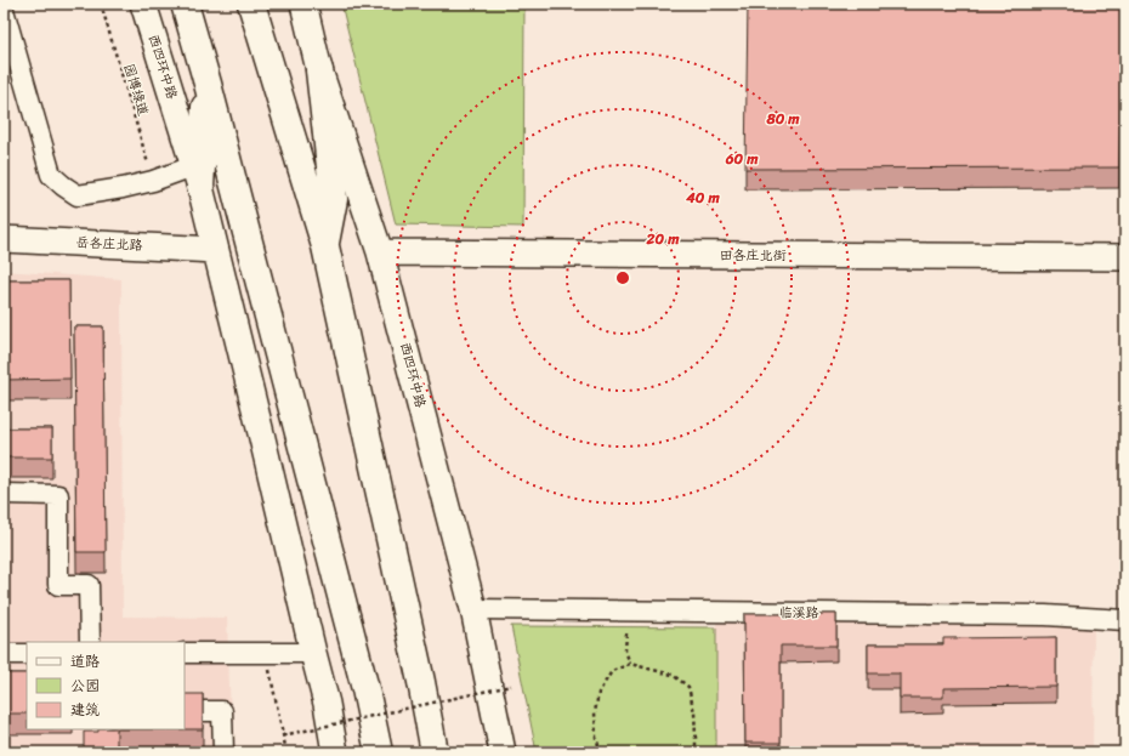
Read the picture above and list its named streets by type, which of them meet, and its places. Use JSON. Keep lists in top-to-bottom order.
{
  "streets": {
    "street": [
      "西四环中路",
      "岳各庄北路",
      "田各庄北街",
      "临溪路"
    ],
    "path": ["园博绿道"]
  },
  "crossings": [
    ["西四环中路", "岳各庄北路"],
    ["西四环中路", "田各庄北街"],
    ["西四环中路", "临溪路"]
  ],
  "legend": ["道路", "公园", "建筑"],
  "rings": [
    "80 m",
    "60 m",
    "40 m",
    "20 m"
  ]
}
